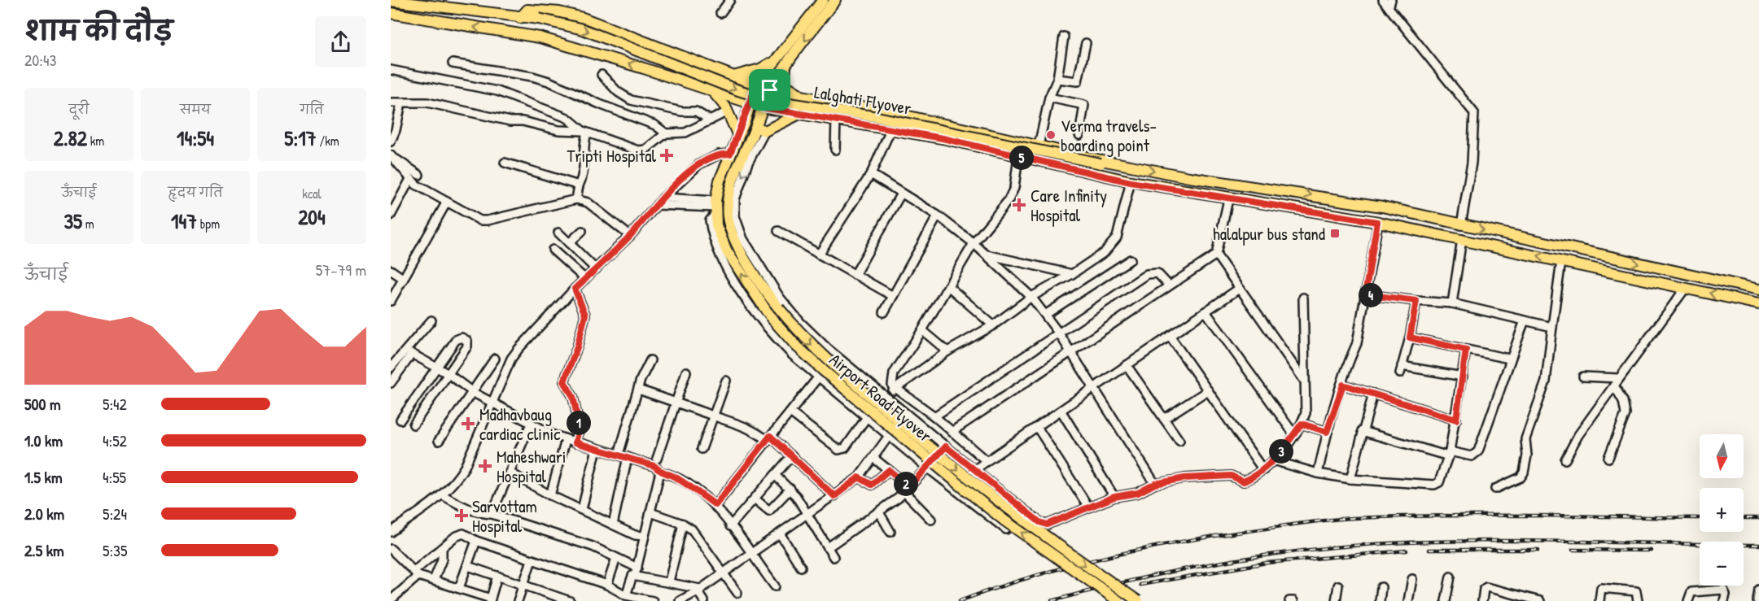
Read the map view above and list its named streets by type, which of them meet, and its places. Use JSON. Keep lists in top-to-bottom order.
{
  "streets": {
    "main road": ["Lalghati Flyover", "Airport Road Flyover"]
  },
  "places": {
    "other": ["Verma travels- boarding point"],
    "health": [
      "Tripti Hospital",
      "Care Infinity Hospital",
      "Madhavbaug cardiac clinic",
      "Maheshwari Hospital",
      "Sarvottam Hospital"
    ],
    "transit": ["halalpur bus stand"]
  },
  "north": "bottom",
  "page": {
    "heading": ["शाम की दौड़", "20:43"],
    "stats": [
      ["दूरी", "2.82 km"],
      ["समय", "14:54"],
      ["गति", "5:17 /km"],
      ["ऊँचाई", "35 m"],
      ["हृदय गति", "147 bpm"],
      ["kcal", "204"]
    ],
    "pins": [
      "5",
      "4",
      "1",
      "3",
      "2"
    ],
    "chart": ["ऊँचाई", "57–79 m"],
    "list": [
      {
        "name": "500 m",
        "note": "5:42"
      },
      {
        "name": "1.0 km",
        "note": "4:52"
      },
      {
        "name": "1.5 km",
        "note": "4:55"
      },
      {
        "name": "2.0 km",
        "note": "5:24"
      },
      {
        "name": "2.5 km",
        "note": "5:35"
      }
    ],
    "map_buttons": ["+", "−"]
  }
}
